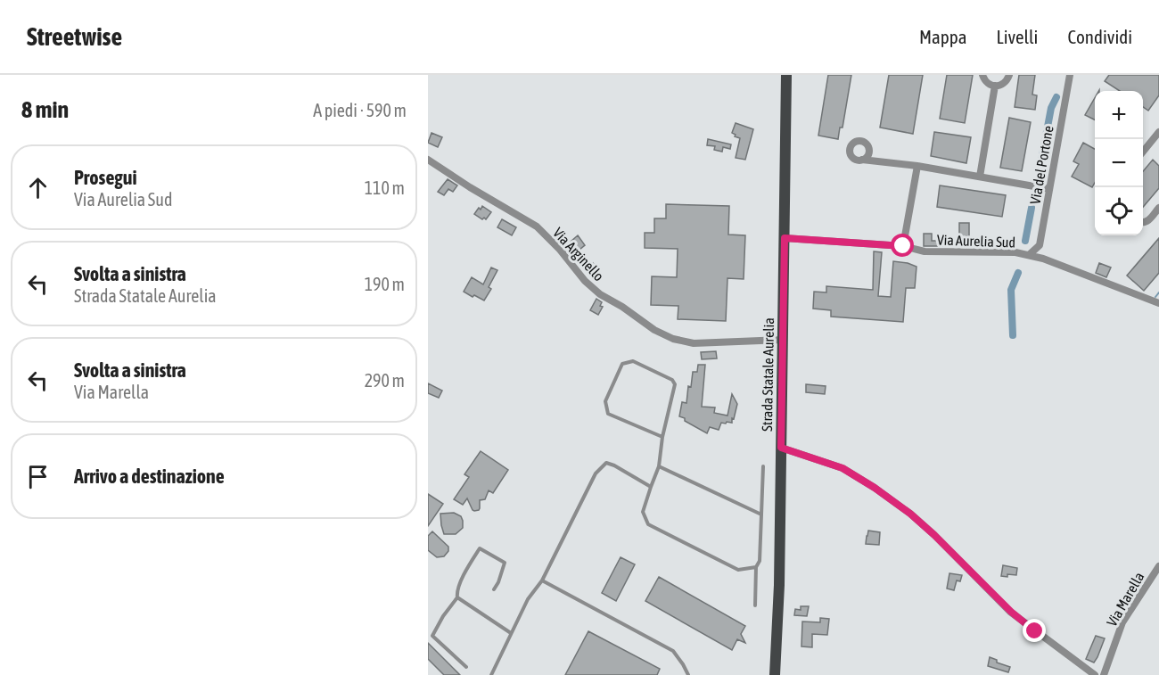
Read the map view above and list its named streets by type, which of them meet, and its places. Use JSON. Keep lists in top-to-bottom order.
{
  "streets": {
    "main road": ["Strada Statale Aurelia"],
    "street": [
      "Via del Portone",
      "Via Aurelia Sud",
      "Via Arginello",
      "Via Marella"
    ]
  },
  "crossings": [
    ["Via del Portone", "Via Aurelia Sud"],
    ["Via Aurelia Sud", "Strada Statale Aurelia"],
    ["Via Arginello", "Strada Statale Aurelia"]
  ],
  "page": {
    "header": "Streetwise",
    "nav": ["Mappa", "Livelli", "Condividi"],
    "heading": ["8 min", "A piedi · 590 m"],
    "map_buttons": ["+", "−"],
    "list": [
      ["Prosegui", "Via Aurelia Sud", "110 m"],
      ["Svolta a sinistra", "Strada Statale Aurelia", "190 m"],
      ["Svolta a sinistra", "Via Marella", "290 m"],
      "Arrivo a destinazione"
    ]
  }
}
